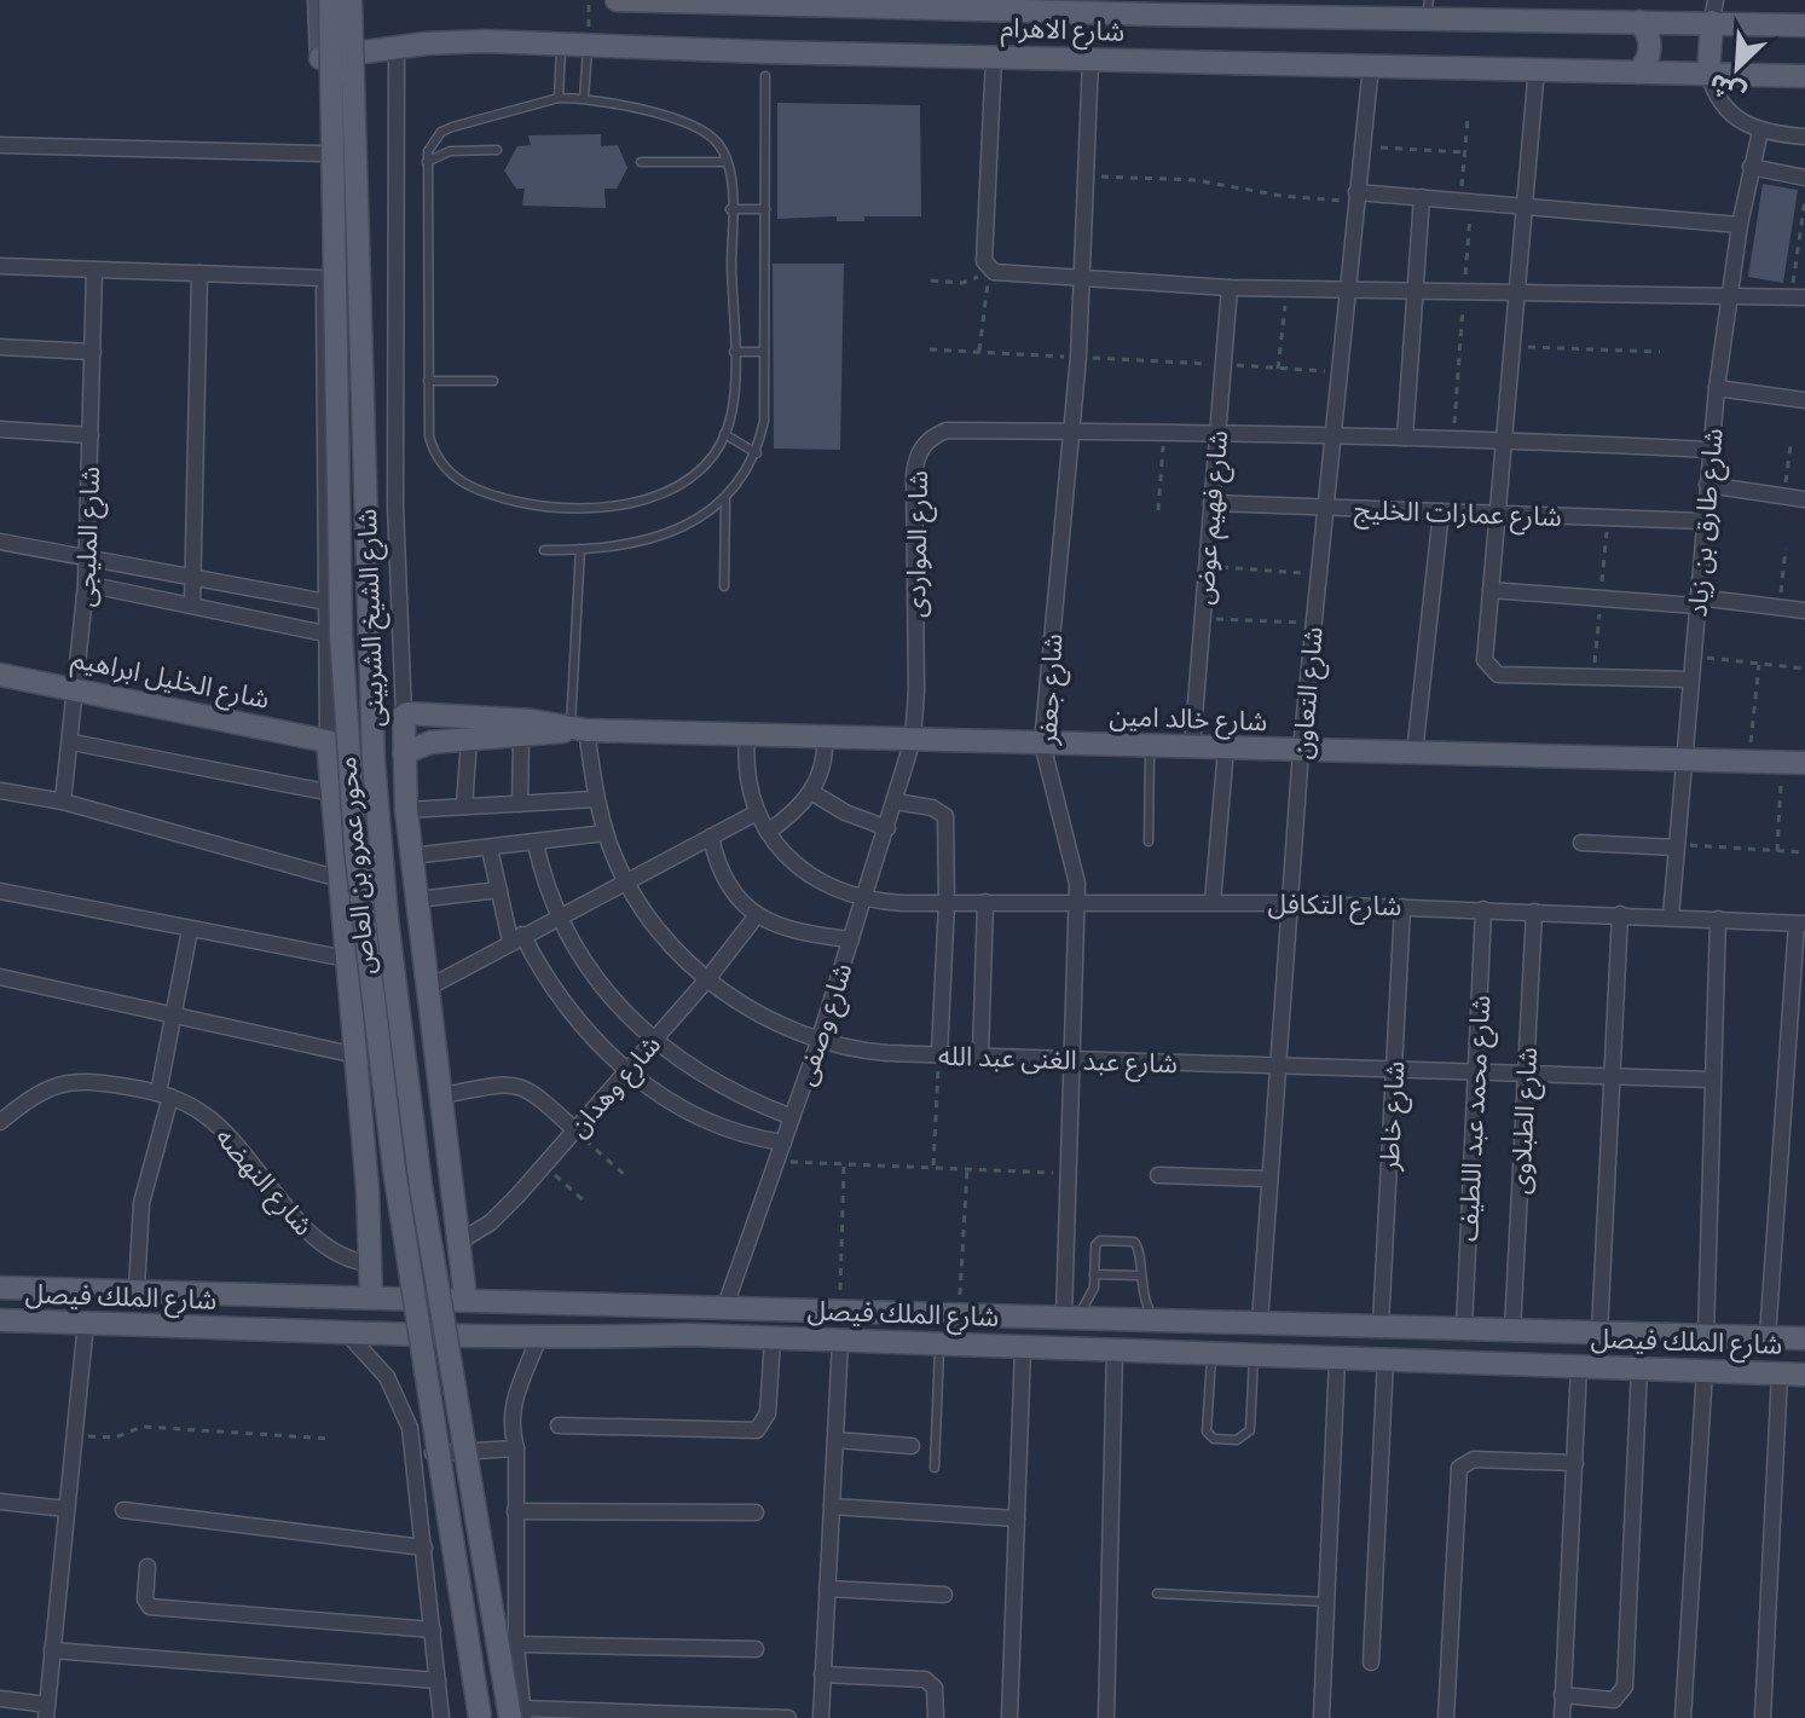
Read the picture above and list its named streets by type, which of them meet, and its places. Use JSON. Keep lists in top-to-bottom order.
{
  "streets": {
    "main road": [
      "شارع الاهرام",
      "شارع الشيخ الشربينى",
      "شارع الخليل ابراهيم",
      "شارع خالد امين",
      "محور عمرو بن العاص",
      "شارع الملك فيصل"
    ],
    "street": [
      "شارع عمارات الخليج",
      "شارع فهيم عوض",
      "شارع طارق بن زياد",
      "شارع المليجى",
      "شارع المواردى",
      "شارع جعفر",
      "شارع التعاون",
      "شارع التكافل",
      "شارع وصفى",
      "شارع عبد الغنى عبد الله",
      "شارع وهدان",
      "شارع خاطر",
      "شارع محمد عبد اللطيف",
      "شارع الطبلاوى",
      "شارع النهضه"
    ]
  },
  "crossings": [
    ["شارع الاهرام", "شارع الشيخ الشربينى"],
    ["شارع الاهرام", "شارع جعفر"],
    ["شارع الاهرام", "شارع التعاون"],
    ["شارع عمارات الخليج", "شارع فهيم عوض"],
    ["شارع عمارات الخليج", "شارع طارق بن زياد"],
    ["شارع عمارات الخليج", "شارع التعاون"],
    ["شارع فهيم عوض", "شارع خالد امين"],
    ["شارع طارق بن زياد", "شارع خالد امين"],
    ["شارع طارق بن زياد", "شارع التكافل"],
    ["شارع المليجى", "شارع الخليل ابراهيم"],
    ["شارع المواردى", "شارع جعفر"],
    ["شارع المواردى", "شارع خالد امين"],
    ["شارع المواردى", "شارع وصفى"],
    ["شارع الشيخ الشربينى", "شارع الخليل ابراهيم"],
    ["شارع الشيخ الشربينى", "شارع خالد امين"],
    ["شارع الشيخ الشربينى", "شارع وهدان"],
    ["شارع الشيخ الشربينى", "شارع النهضه"],
    ["شارع الشيخ الشربينى", "شارع الملك فيصل"],
    ["شارع جعفر", "شارع خالد امين"],
    ["شارع جعفر", "شارع التكافل"],
    ["شارع جعفر", "شارع عبد الغنى عبد الله"],
    ["شارع جعفر", "شارع الملك فيصل"],
    ["شارع التعاون", "شارع خالد امين"],
    ["شارع التعاون", "شارع التكافل"],
    ["شارع التعاون", "شارع عبد الغنى عبد الله"],
    ["شارع التعاون", "شارع الملك فيصل"],
    ["شارع خالد امين", "شارع التكافل"],
    ["شارع خالد امين", "شارع وصفى"],
    ["شارع خالد امين", "شارع عبد الغنى عبد الله"],
    ["شارع التكافل", "شارع وصفى"],
    ["شارع التكافل", "شارع خاطر"],
    ["شارع التكافل", "شارع محمد عبد اللطيف"],
    ["شارع التكافل", "شارع الطبلاوى"],
    ["شارع وصفى", "شارع عبد الغنى عبد الله"],
    ["شارع وصفى", "شارع الملك فيصل"],
    ["شارع عبد الغنى عبد الله", "شارع وهدان"],
    ["شارع عبد الغنى عبد الله", "شارع خاطر"],
    ["شارع عبد الغنى عبد الله", "شارع محمد عبد اللطيف"],
    ["شارع عبد الغنى عبد الله", "شارع الطبلاوى"],
    ["شارع خاطر", "شارع الملك فيصل"],
    ["شارع محمد عبد اللطيف", "شارع الملك فيصل"],
    ["شارع الطبلاوى", "شارع الملك فيصل"]
  ],
  "north": "bottom left"
}
